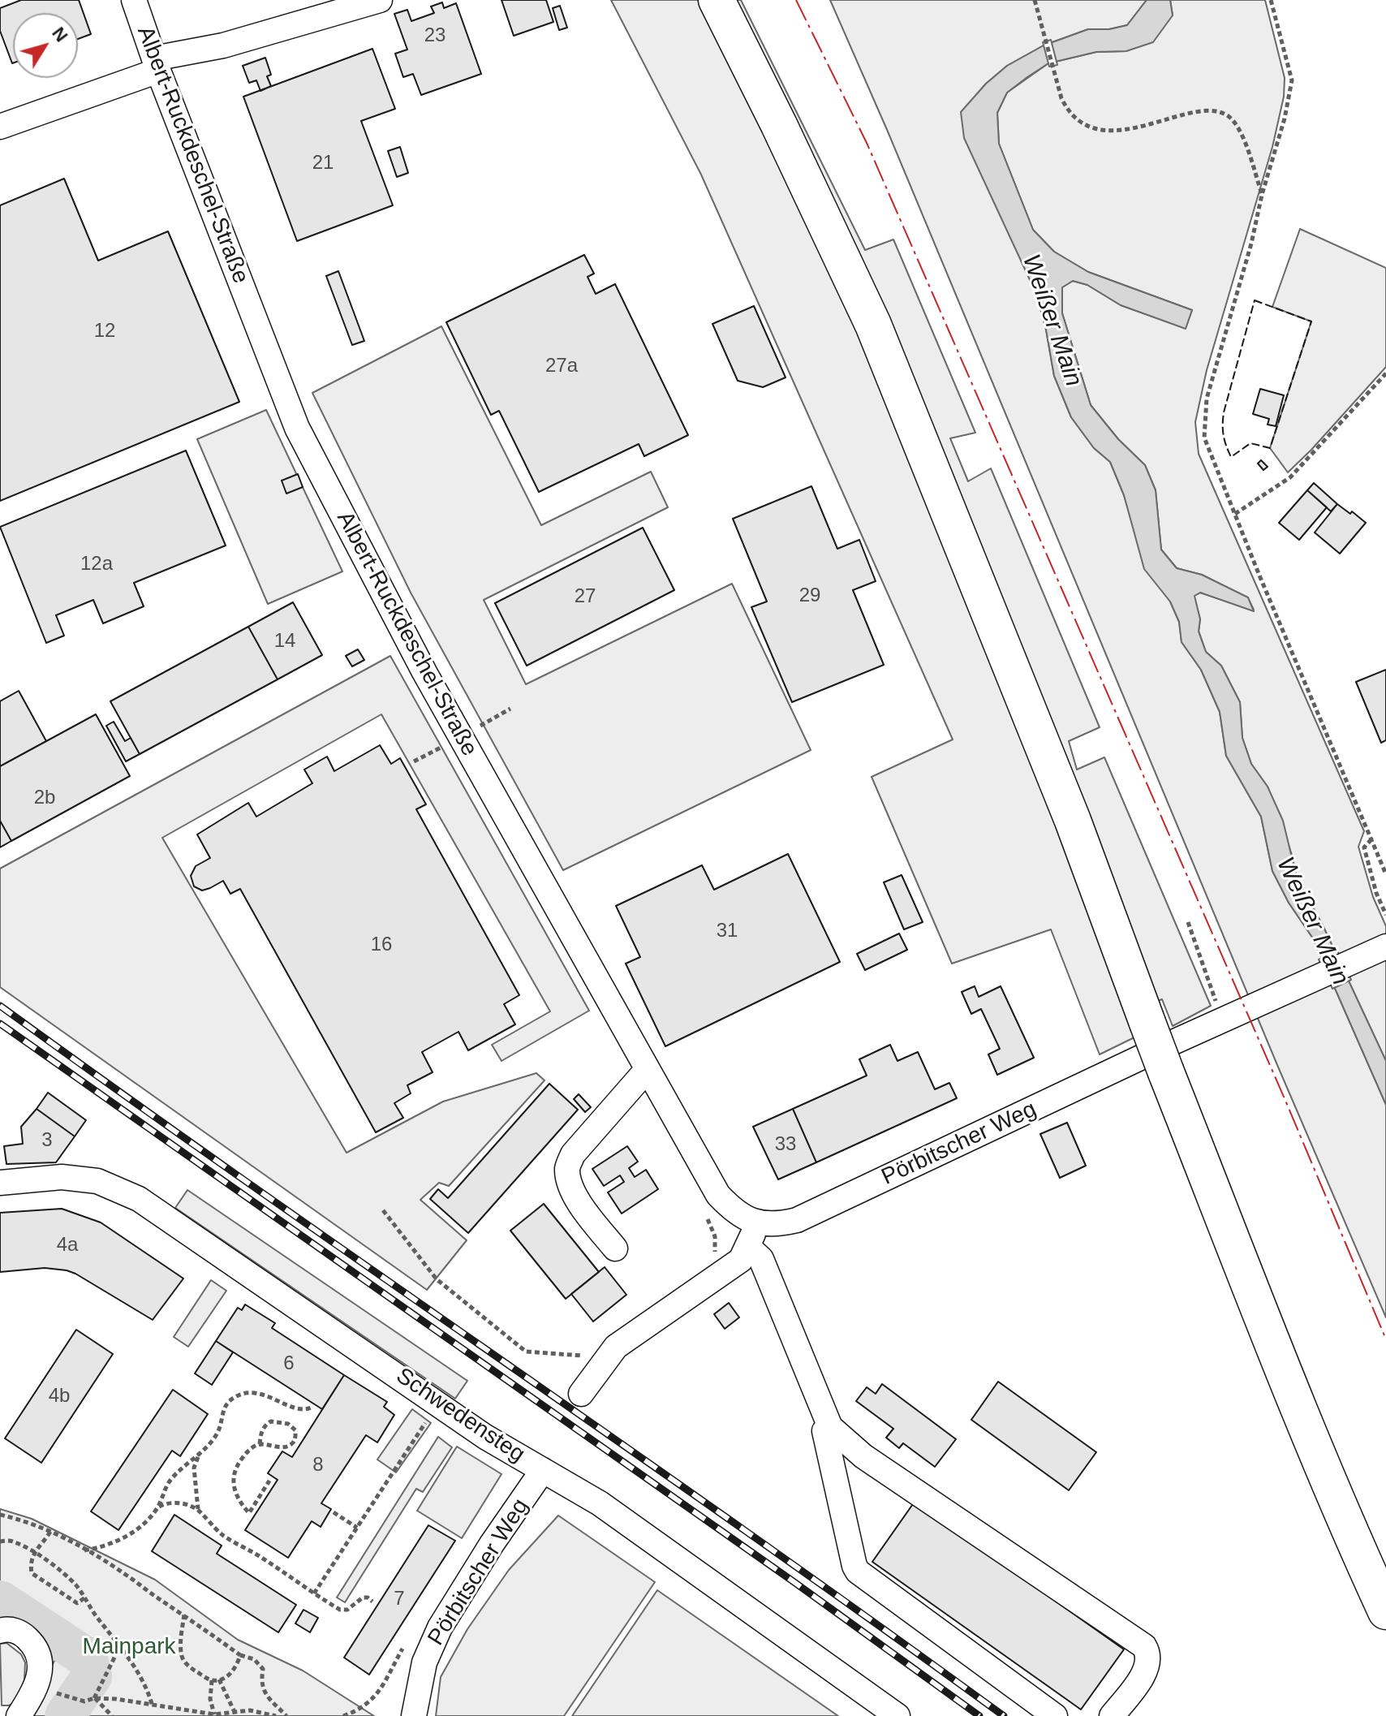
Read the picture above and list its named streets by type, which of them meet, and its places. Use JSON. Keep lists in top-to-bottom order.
{
  "streets": {
    "street": ["Albert-Ruckdeschel-Straße", "Pörbitscher Weg", "Schwedensteg"]
  },
  "crossings": [
    ["Albert-Ruckdeschel-Straße", "Pörbitscher Weg"],
    ["Pörbitscher Weg", "Schwedensteg"]
  ],
  "water": ["Weißer Main"],
  "parks": ["Mainpark"],
  "house_numbers": [
    "23",
    "21",
    "12",
    "27a",
    "12a",
    "29",
    "27",
    "14",
    "2b",
    "31",
    "16",
    "3",
    "33",
    "4a",
    "6",
    "4b",
    "8",
    "7"
  ],
  "north": "top right"
}
